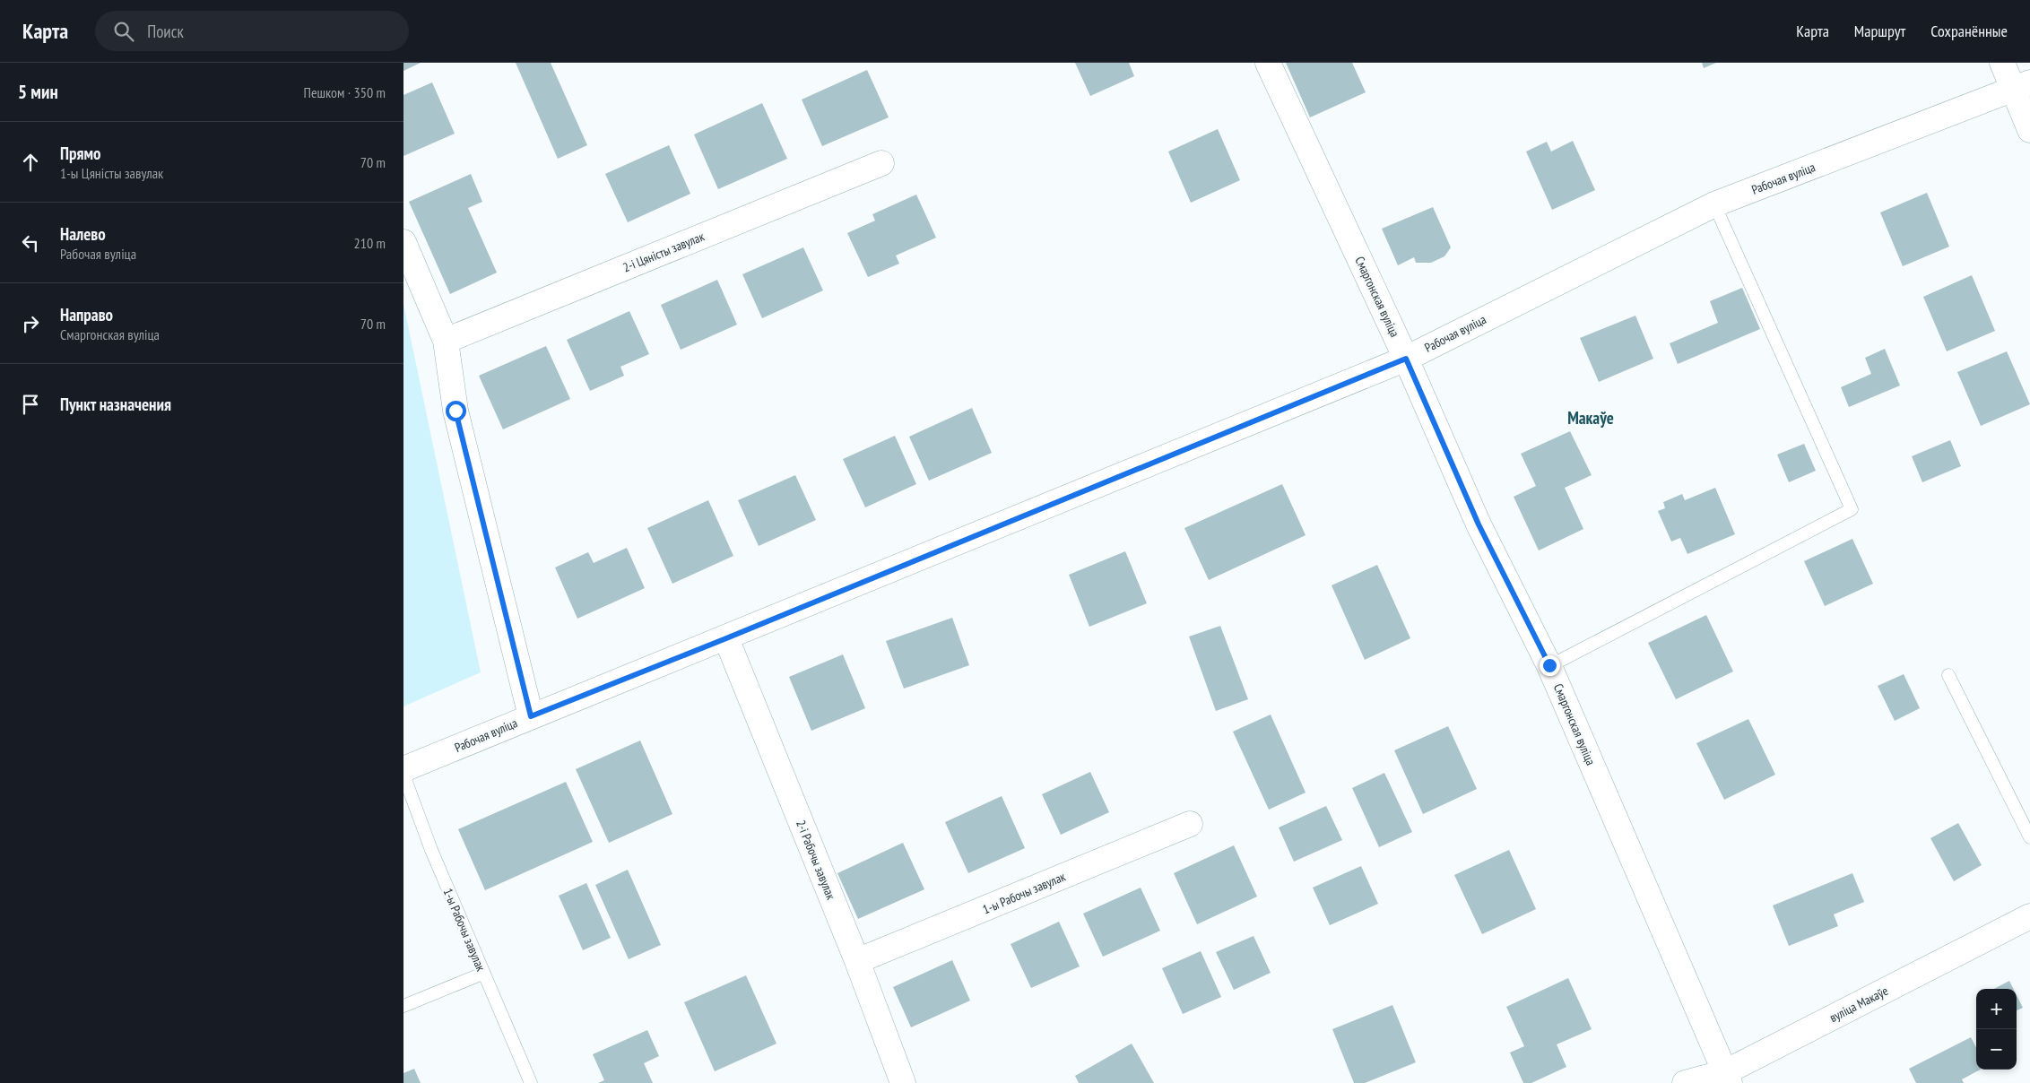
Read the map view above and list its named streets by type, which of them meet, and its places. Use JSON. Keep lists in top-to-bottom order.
{
  "streets": {
    "street": [
      "Рабочая вуліца",
      "2-і Цяністы завулак",
      "Смаргонская вуліца",
      "2-і Рабочы завулак",
      "1-ы Рабочы завулак",
      "вуліца Макаўе"
    ]
  },
  "crossings": [
    ["Рабочая вуліца", "Смаргонская вуліца"],
    ["Рабочая вуліца", "2-і Рабочы завулак"],
    ["Смаргонская вуліца", "вуліца Макаўе"],
    ["2-і Рабочы завулак", "1-ы Рабочы завулак"]
  ],
  "districts": ["Макаўе"],
  "page": {
    "header": "Карта",
    "search": "Поиск",
    "nav": ["Карта", "Маршрут", "Сохранённые"],
    "heading": ["5 мин", "Пешком · 350 m"],
    "list": [
      ["Прямо", "1-ы Цяністы завулак", "70 m"],
      ["Налево", "Рабочая вуліца", "210 m"],
      ["Направо", "Смаргонская вуліца", "70 m"],
      "Пункт назначения"
    ],
    "map_buttons": ["+", "−"]
  }
}
